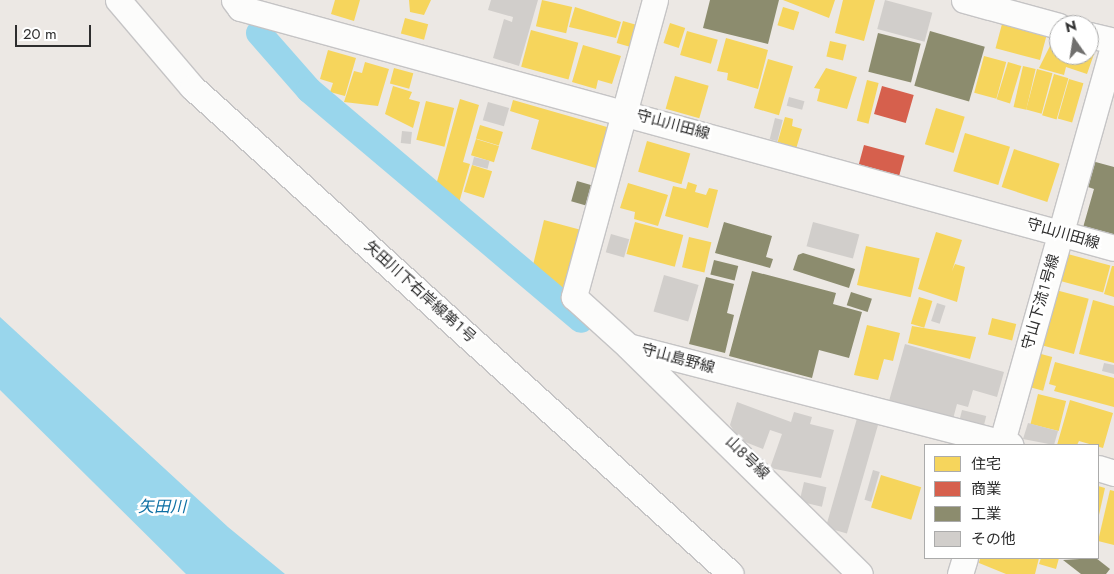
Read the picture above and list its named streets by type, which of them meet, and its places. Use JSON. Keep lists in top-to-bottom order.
{
  "streets": {
    "street": [
      "守山川田線",
      "矢田川下右岸線第１号",
      "守山下流１号線",
      "守山島野線",
      "山８号線"
    ]
  },
  "crossings": [
    ["守山川田線", "守山下流１号線"],
    ["守山川田線", "守山島野線"],
    ["守山島野線", "山８号線"]
  ],
  "water": ["矢田川"],
  "legend": [
    "住宅",
    "商業",
    "工業",
    "その他"
  ],
  "scale_bar": "20 m",
  "north": "top"
}
